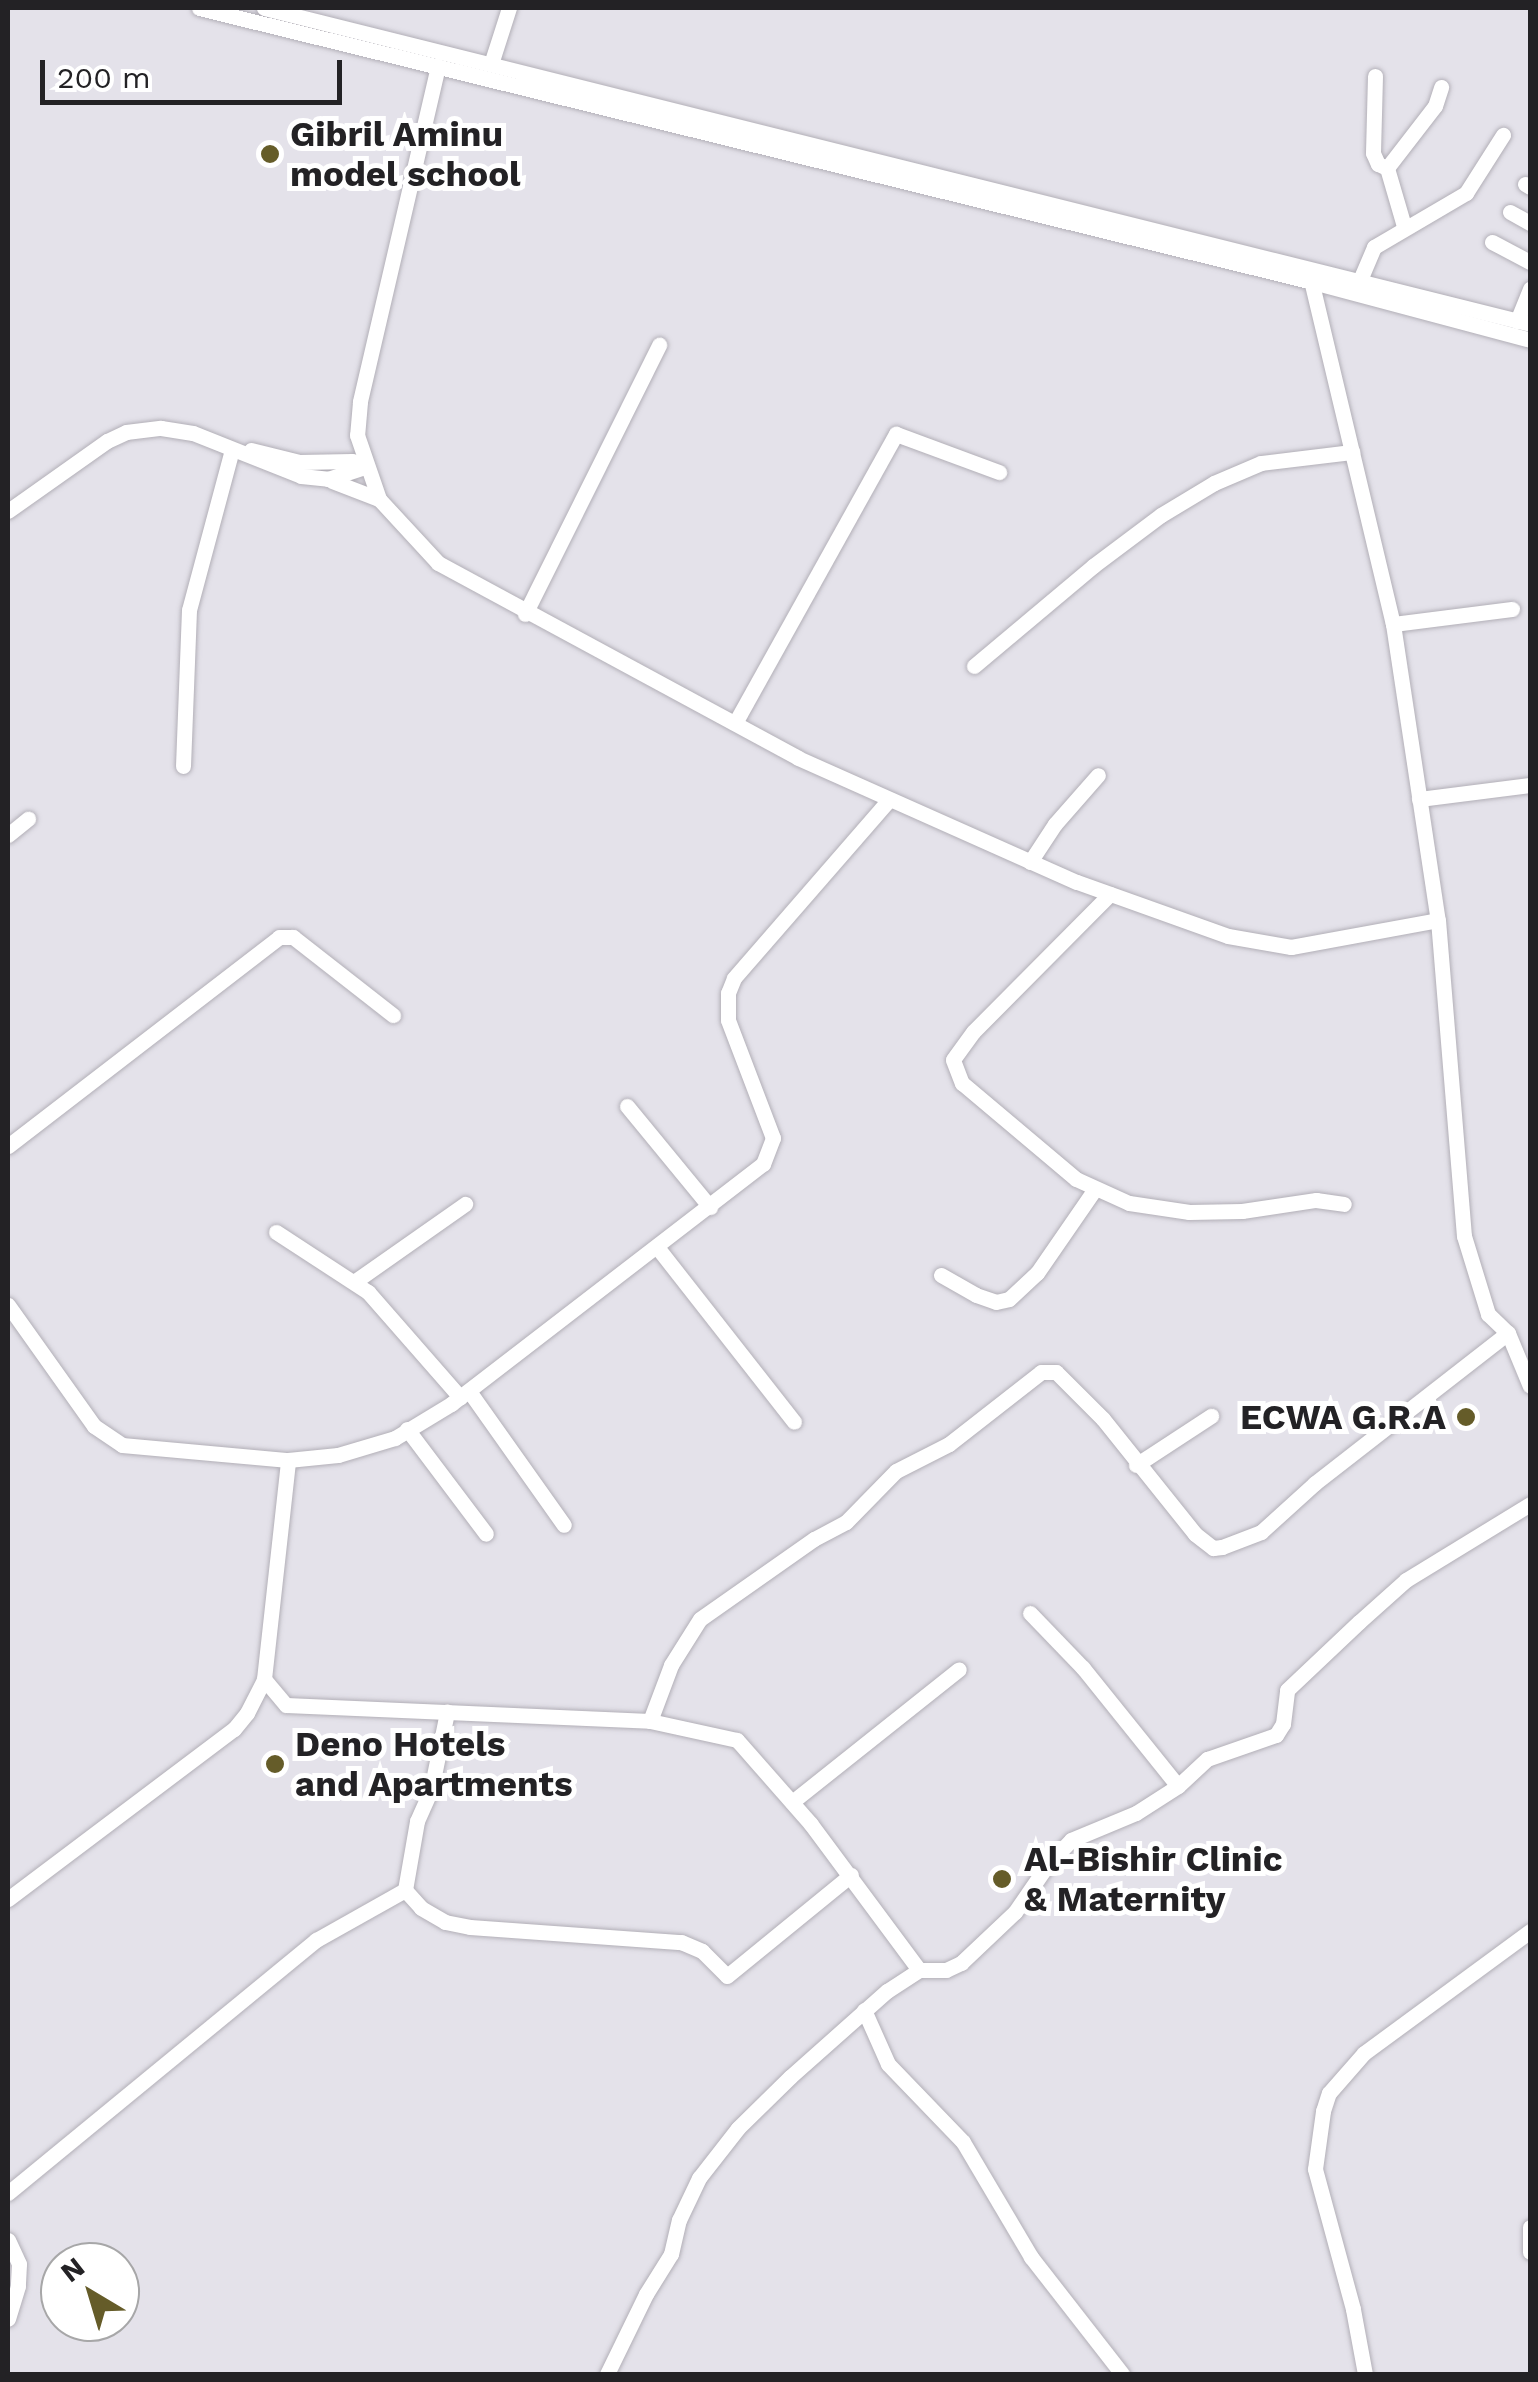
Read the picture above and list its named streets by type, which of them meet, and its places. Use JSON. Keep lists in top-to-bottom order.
{
  "places": [
    "Gibril Aminu model school",
    "ECWA G.R.A",
    "Deno Hotels and Apartments",
    "Al-Bishir Clinic & Maternity"
  ],
  "scale_bar": "200 m",
  "north": "top left"
}
